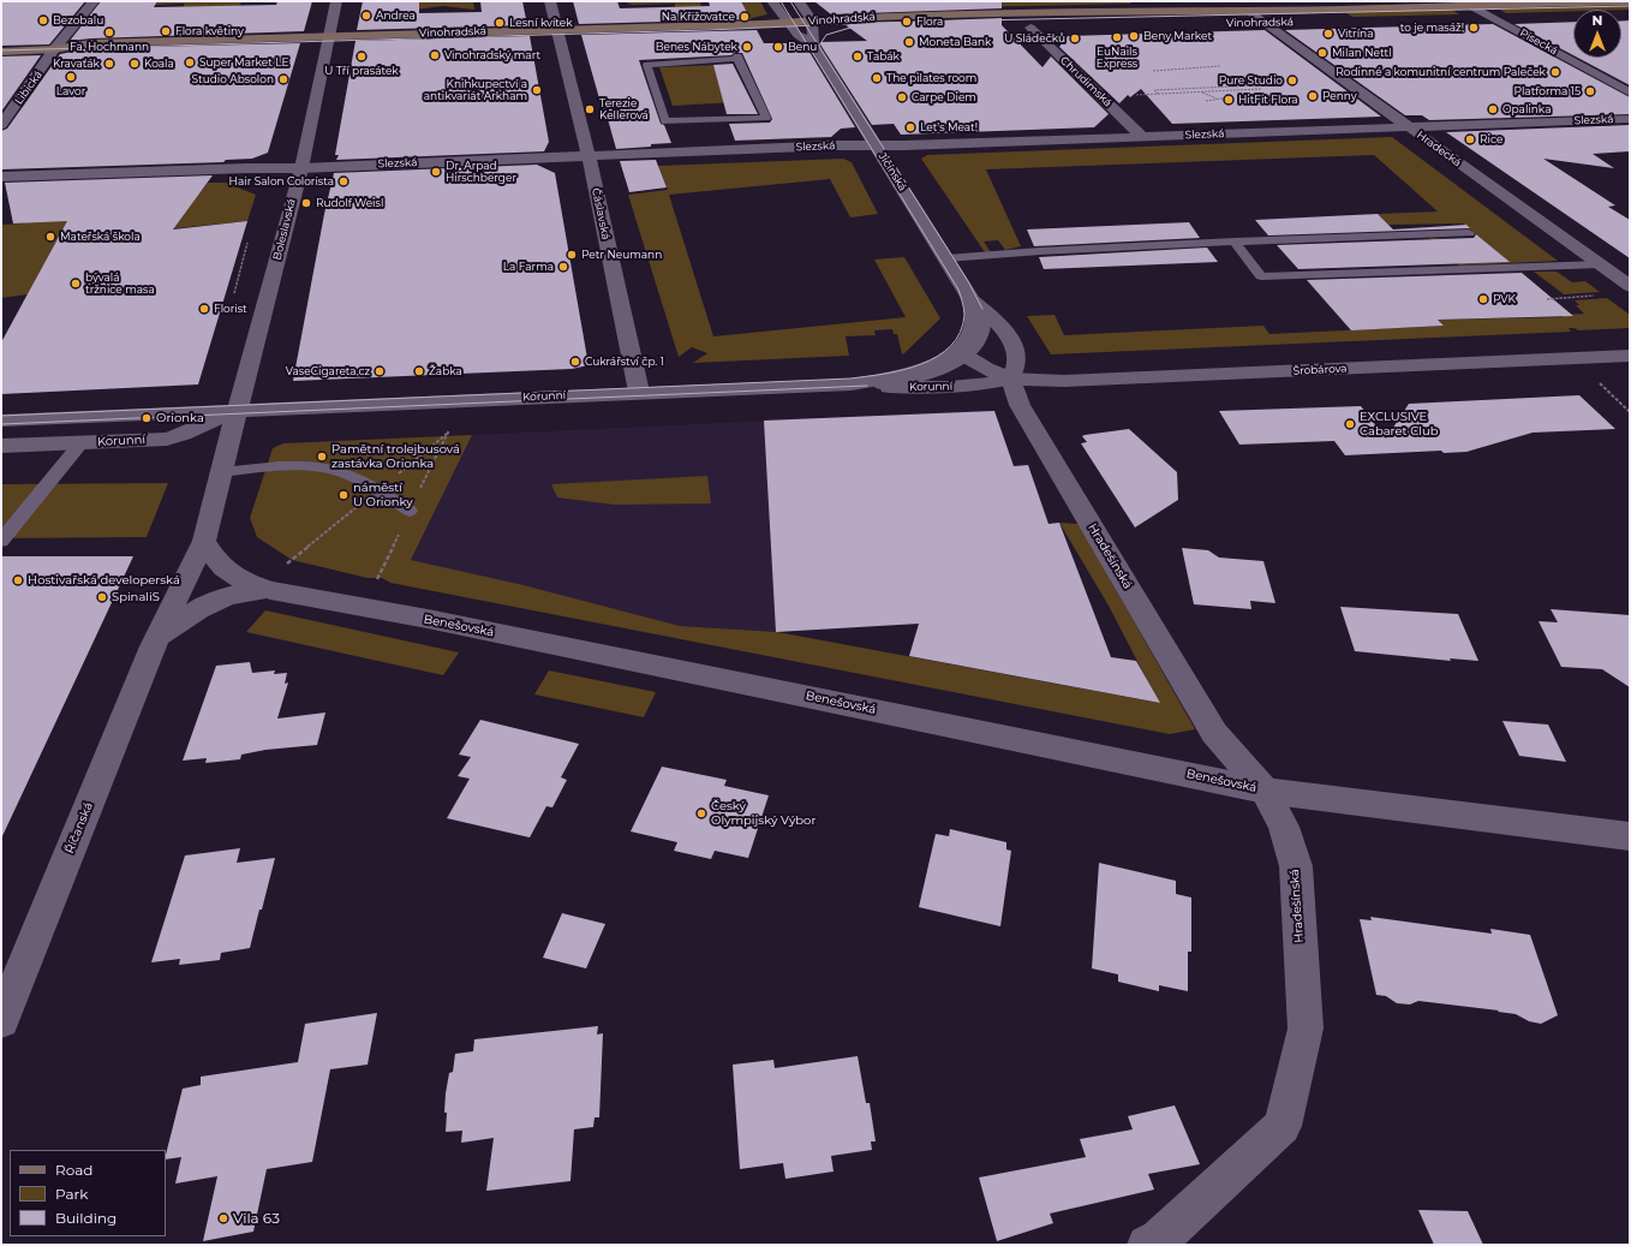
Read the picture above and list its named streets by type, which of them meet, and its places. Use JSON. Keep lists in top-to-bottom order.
{
  "streets": {
    "main road": ["Vinohradská"],
    "street": [
      "Písecká",
      "Chrudimská",
      "Libická",
      "Slezská",
      "Hradecká",
      "Jičínská",
      "Čáslavská",
      "Boleslavská",
      "Šrobárova",
      "Korunní",
      "Hradešínská",
      "Benešovská",
      "Říčanská"
    ]
  },
  "crossings": [
    ["Vinohradská", "Písecká"],
    ["Vinohradská", "Libická"],
    ["Vinohradská", "Hradecká"],
    ["Vinohradská", "Jičínská"],
    ["Vinohradská", "Čáslavská"],
    ["Vinohradská", "Boleslavská"],
    ["Chrudimská", "Slezská"],
    ["Slezská", "Hradecká"],
    ["Slezská", "Jičínská"],
    ["Slezská", "Čáslavská"],
    ["Slezská", "Boleslavská"],
    ["Jičínská", "Šrobárova"],
    ["Jičínská", "Korunní"],
    ["Jičínská", "Hradešínská"],
    ["Čáslavská", "Korunní"],
    ["Boleslavská", "Korunní"],
    ["Šrobárova", "Korunní"],
    ["Šrobárova", "Hradešínská"],
    ["Korunní", "Hradešínská"],
    ["Hradešínská", "Benešovská"],
    ["Benešovská", "Říčanská"]
  ],
  "places": [
    "Andrea",
    "Na Křižovatce",
    "Bezobalu",
    "Flora",
    "Lesní kvítek",
    "to je masáž!",
    "Flora květiny",
    "Fa. Hochmann",
    "Vitrína",
    "Beny Market",
    "EuNails Express",
    "U Sládečků",
    "Moneta Bank",
    "Benes Nábytek",
    "Benu",
    "Milan Nettl",
    "Vinohradský mart",
    "U Tří prasátek",
    "Tabák",
    "Super Market LE",
    "Kravaťák",
    "Koala",
    "Rodinné a komunitní centrum Paleček",
    "Lavor",
    "The pilates room",
    "Studio Absolon",
    "Pure Studio",
    "Knihkupectví a antikvariát Arkham",
    "Platforma 15",
    "Penny",
    "Carpe Diem",
    "HitFit Flora",
    "Terezie Kellerová",
    "Opalinka",
    "Let's Meat!",
    "Rice",
    "Dr. Arpad Hirschberger",
    "Hair Salon Colorista",
    "Rudolf Weisl",
    "Mateřská škola",
    "Petr Neumann",
    "La Farma",
    "bývalá tržnice masa",
    "PVK",
    "Florist",
    "Cukrářství čp. 1",
    "VaseCigareta.cz",
    "Žabka",
    "Orionka",
    "EXCLUSIVE Cabaret Club",
    "Pamětní trolejbusová zastávka Orionka",
    "náměstí U Orionky",
    "Hostivařská developerská",
    "SpinaliS",
    "Český Olympijský Výbor",
    "Vila 63"
  ],
  "legend": ["Road", "Park", "Building"],
  "north": "top"
}
